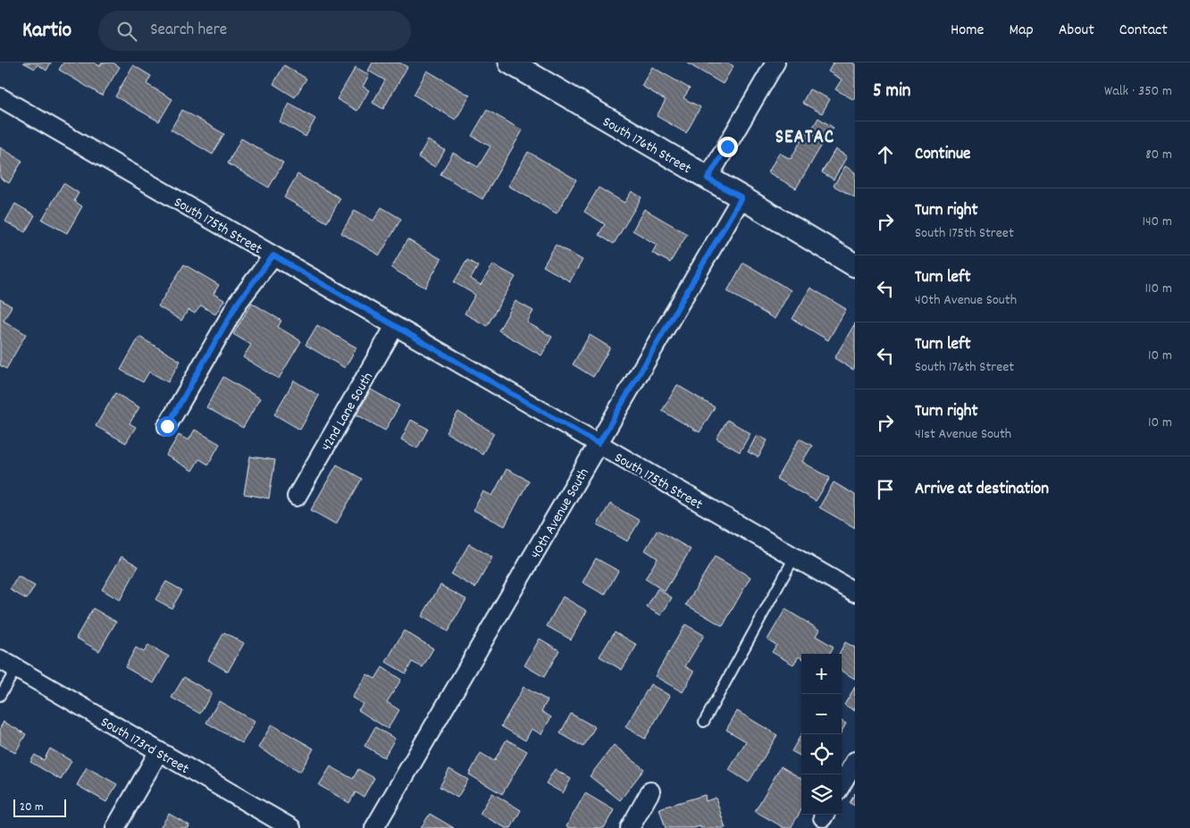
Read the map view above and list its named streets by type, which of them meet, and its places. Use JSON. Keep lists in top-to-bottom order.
{
  "streets": {
    "street": [
      "South 176th Street",
      "South 175th Street",
      "42nd Lane South",
      "40th Avenue South",
      "South 173rd Street"
    ]
  },
  "crossings": [
    ["South 176th Street", "40th Avenue South"],
    ["South 175th Street", "42nd Lane South"],
    ["South 175th Street", "40th Avenue South"]
  ],
  "districts": ["SEATAC"],
  "scale_bar": "20 m",
  "page": {
    "header": "Kartio",
    "search": "Search here",
    "nav": [
      "Home",
      "Map",
      "About",
      "Contact"
    ],
    "heading": ["5 min", "Walk · 350 m"],
    "list": [
      ["Continue", "80 m"],
      ["Turn right", "South 175th Street", "140 m"],
      ["Turn left", "40th Avenue South", "110 m"],
      ["Turn left", "South 176th Street", "10 m"],
      ["Turn right", "41st Avenue South", "10 m"],
      "Arrive at destination"
    ],
    "map_buttons": ["+", "−"],
    "scale": "20 m"
  }
}
